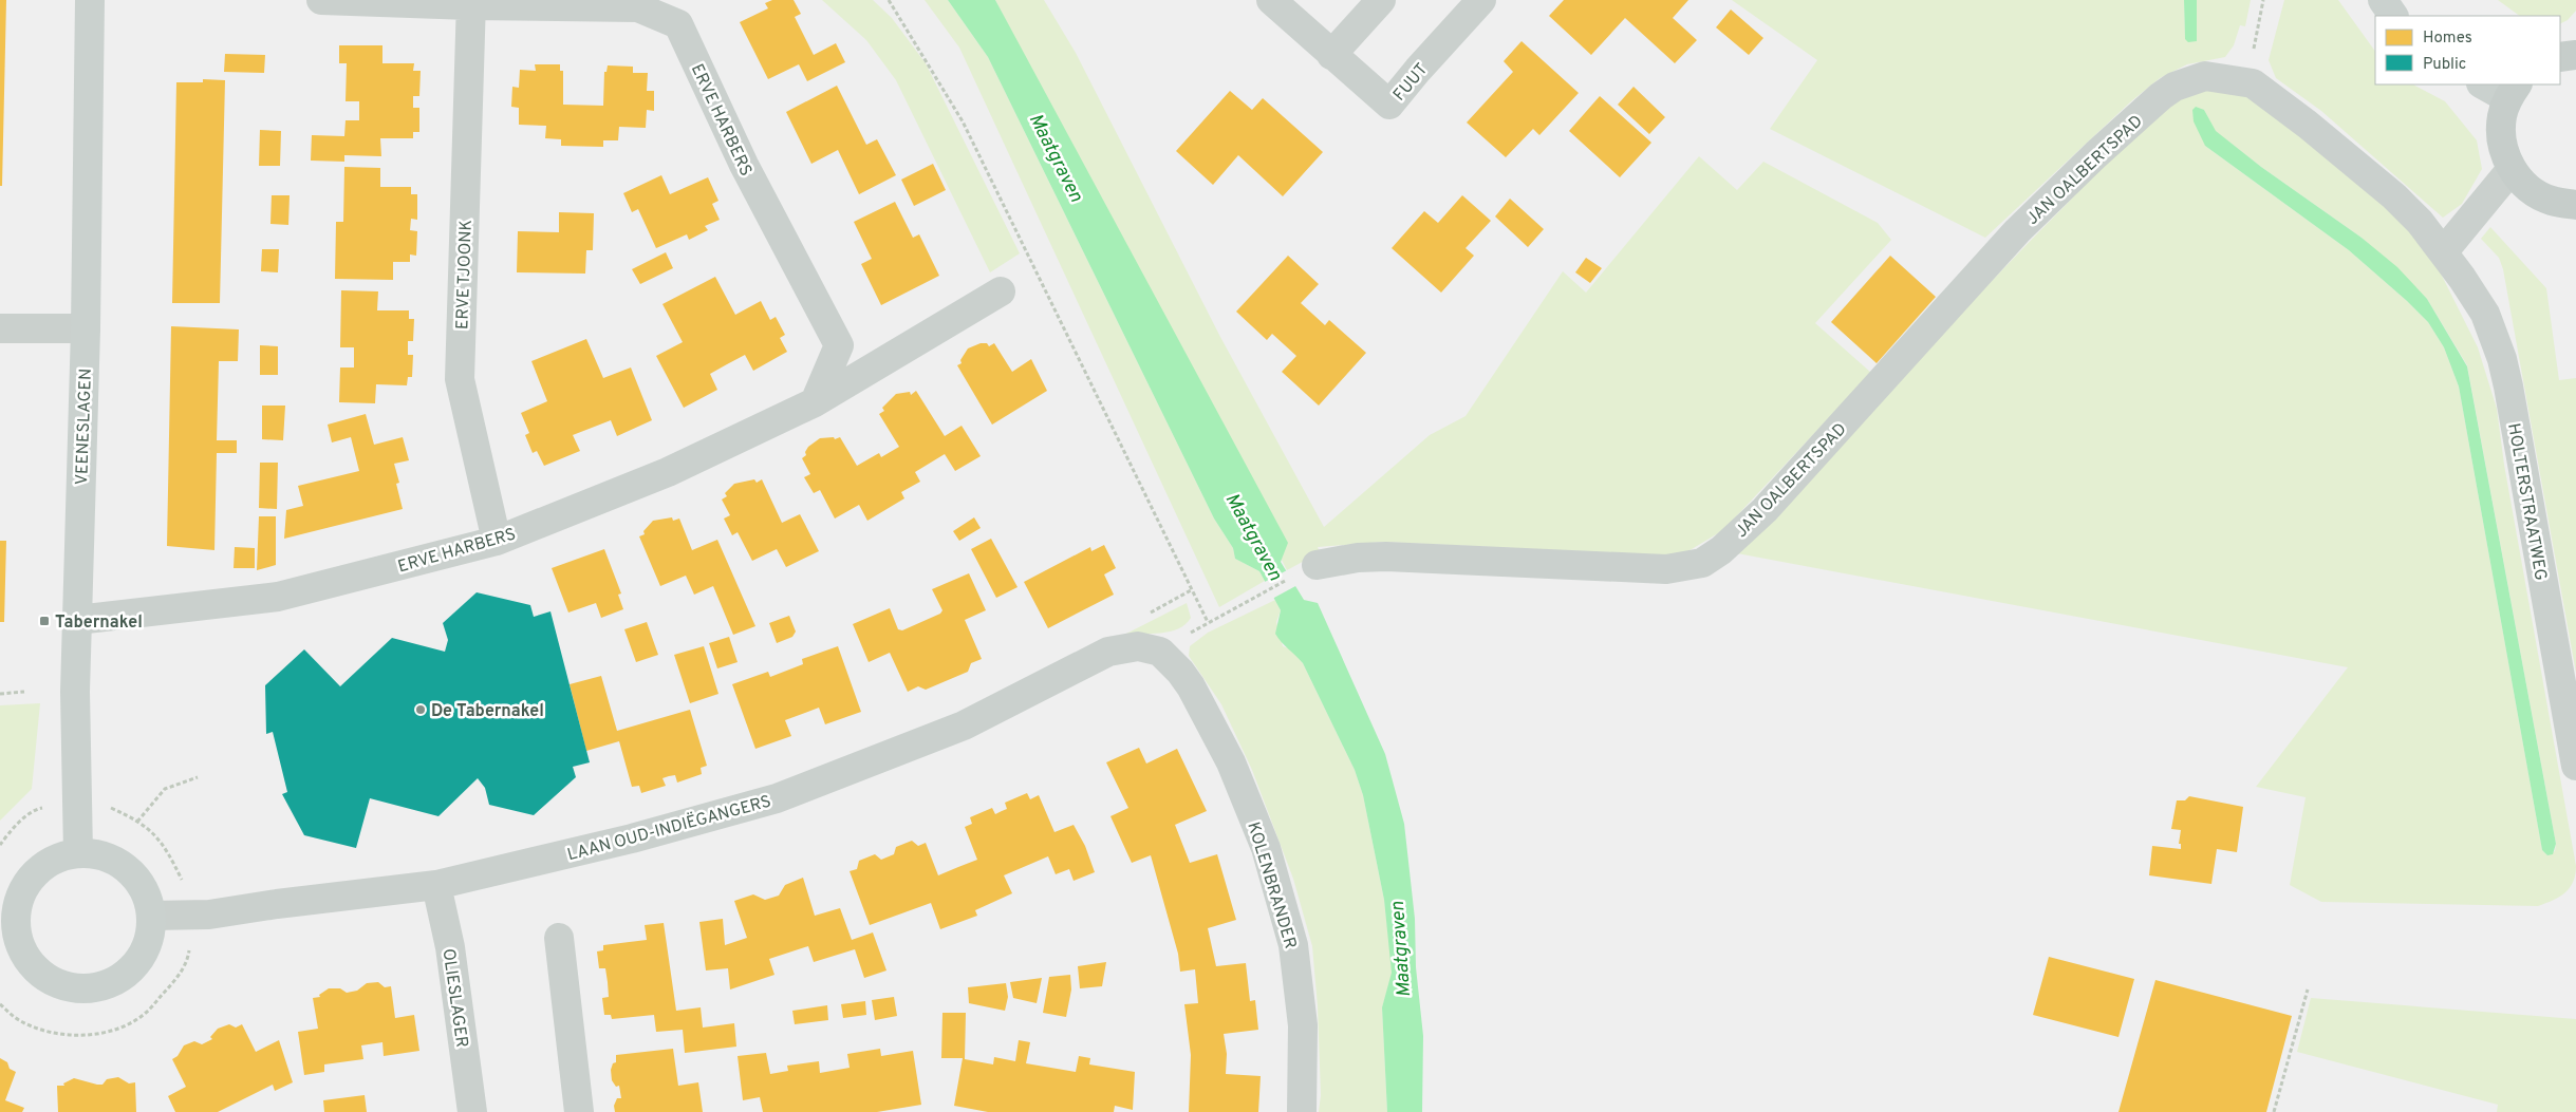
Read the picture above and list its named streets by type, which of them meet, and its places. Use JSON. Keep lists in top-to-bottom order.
{
  "streets": {
    "street": [
      "FUUT",
      "ERVE HARBERS",
      "JAN OALBERTSPAD",
      "ERVE TJOONK",
      "VEENESLAGEN",
      "HOLTERSTRAATWEG",
      "LAAN OUD-INDIËGANGERS",
      "KOLENBRANDER",
      "OLIESLAGER"
    ]
  },
  "crossings": [
    ["ERVE HARBERS", "ERVE TJOONK"],
    ["ERVE HARBERS", "VEENESLAGEN"],
    ["JAN OALBERTSPAD", "HOLTERSTRAATWEG"],
    ["VEENESLAGEN", "LAAN OUD-INDIËGANGERS"],
    ["LAAN OUD-INDIËGANGERS", "KOLENBRANDER"],
    ["LAAN OUD-INDIËGANGERS", "OLIESLAGER"]
  ],
  "water": ["Maatgraven"],
  "places": {
    "transit": ["Tabernakel"],
    "other": ["De Tabernakel"]
  },
  "legend": ["Homes", "Public"]
}
